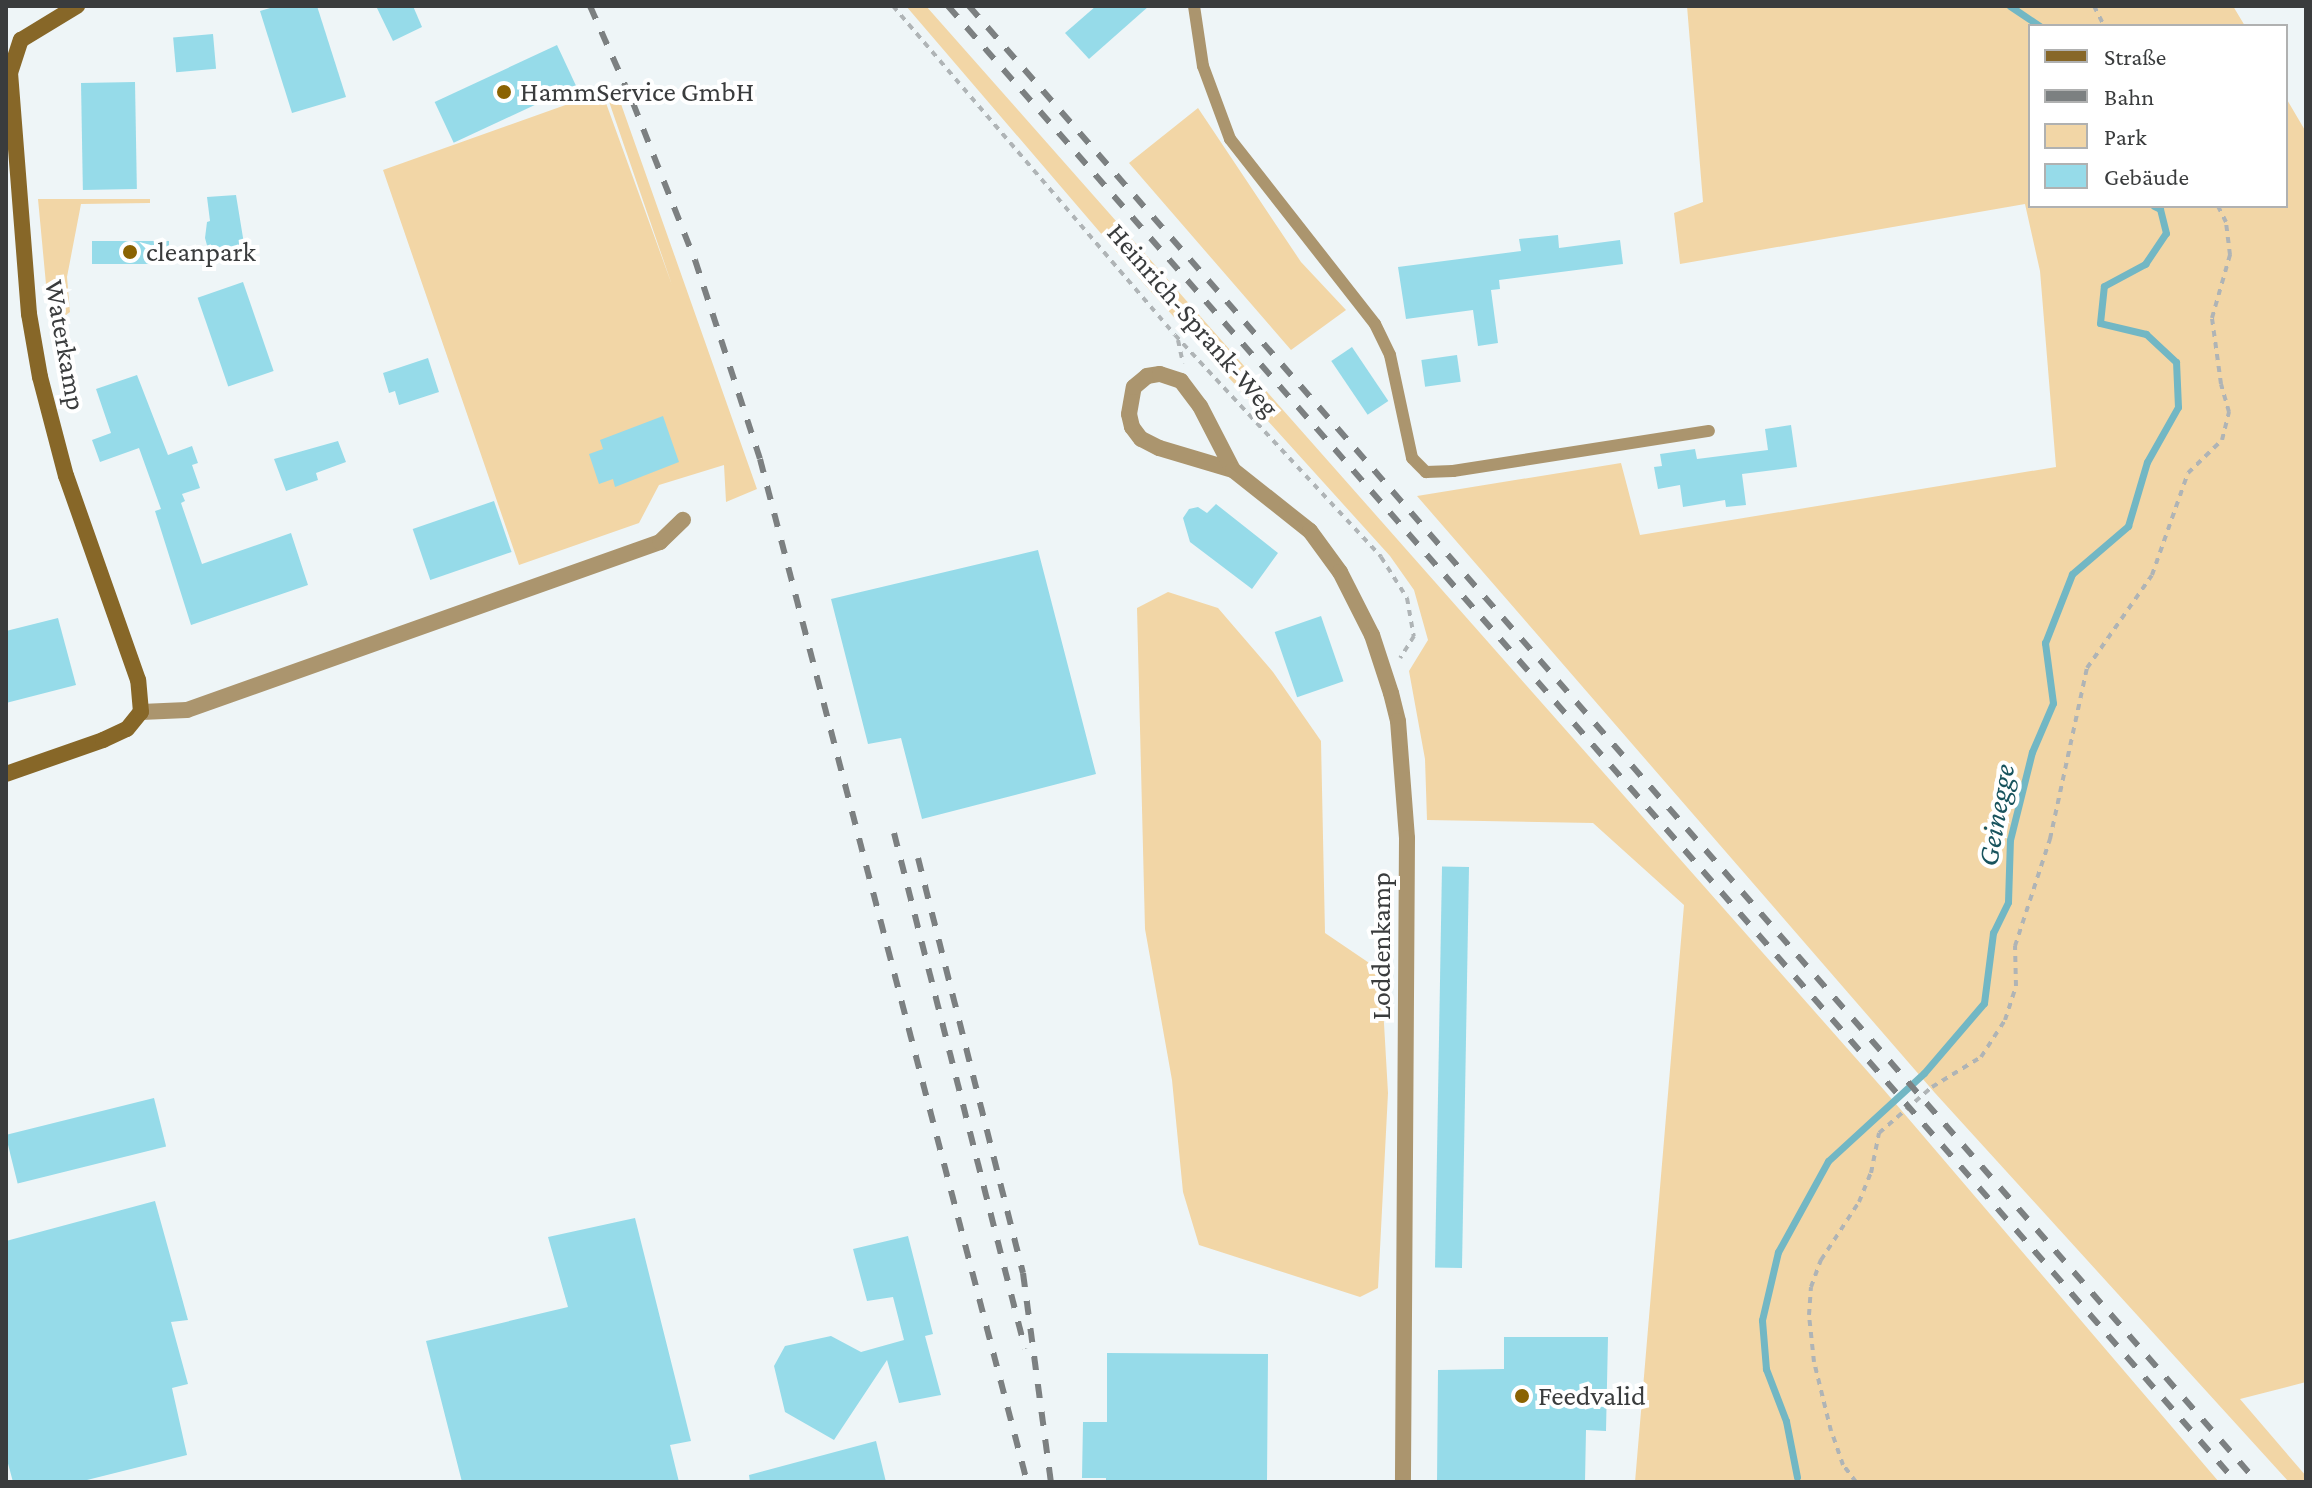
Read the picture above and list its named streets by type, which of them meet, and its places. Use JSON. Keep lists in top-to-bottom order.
{
  "streets": {
    "street": ["Waterkamp", "Loddenkamp"],
    "path": ["Heinrich-Sprank-Weg"]
  },
  "crossings": [
    ["Heinrich-Sprank-Weg", "Loddenkamp"]
  ],
  "water": ["Geinegge"],
  "places": ["HammService GmbH", "cleanpark", "Feedvalid"],
  "legend": [
    "Straße",
    "Bahn",
    "Park",
    "Gebäude"
  ]
}
